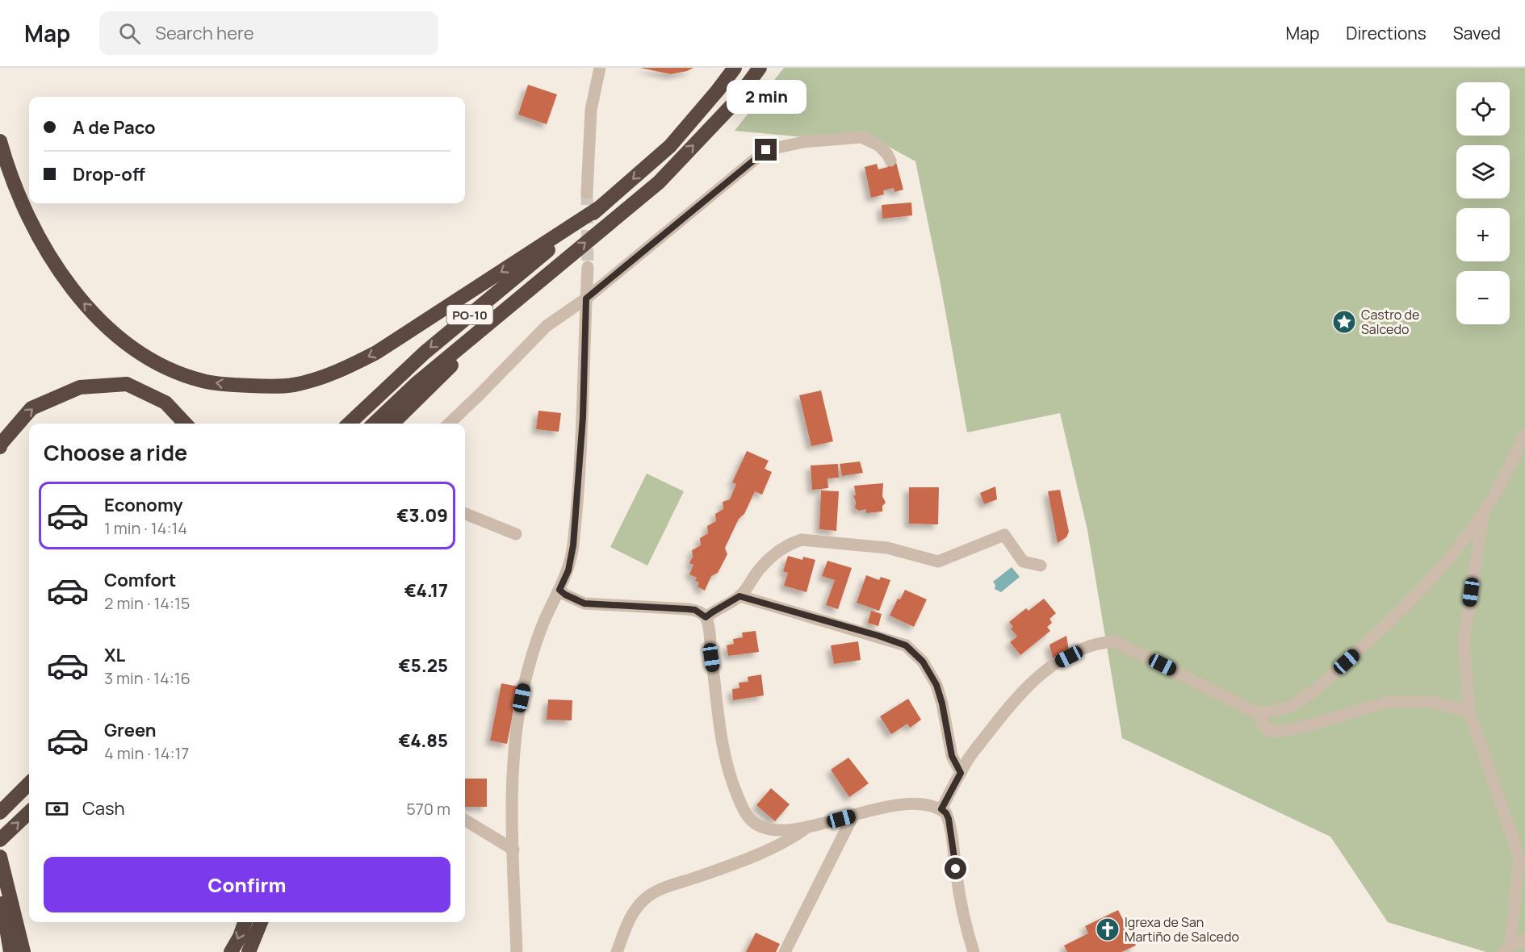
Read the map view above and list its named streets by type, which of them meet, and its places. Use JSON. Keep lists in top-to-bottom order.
{
  "streets": {
    "highway": ["PO-10"]
  },
  "places": {
    "place": ["Castro de Salcedo"],
    "church": ["Igrexa de San Martiño de Salcedo"]
  },
  "page": {
    "header": "Map",
    "search": "Search here",
    "nav": ["Map", "Directions", "Saved"],
    "bubble": "2 min",
    "map_buttons": ["+", "−"],
    "banner": ["A de Paco", "Drop-off"],
    "heading": "Choose a ride",
    "list": [
      {
        "name": "Economy",
        "note": "1 min · 14:14",
        "value": "€3.09"
      },
      {
        "name": "Comfort",
        "note": "2 min · 14:15",
        "value": "€4.17"
      },
      {
        "name": "XL",
        "note": "3 min · 14:16",
        "value": "€5.25"
      },
      {
        "name": "Green",
        "note": "4 min · 14:17",
        "value": "€4.85"
      }
    ],
    "pay": ["Cash", "570 m"],
    "buttons": "Confirm"
  }
}
